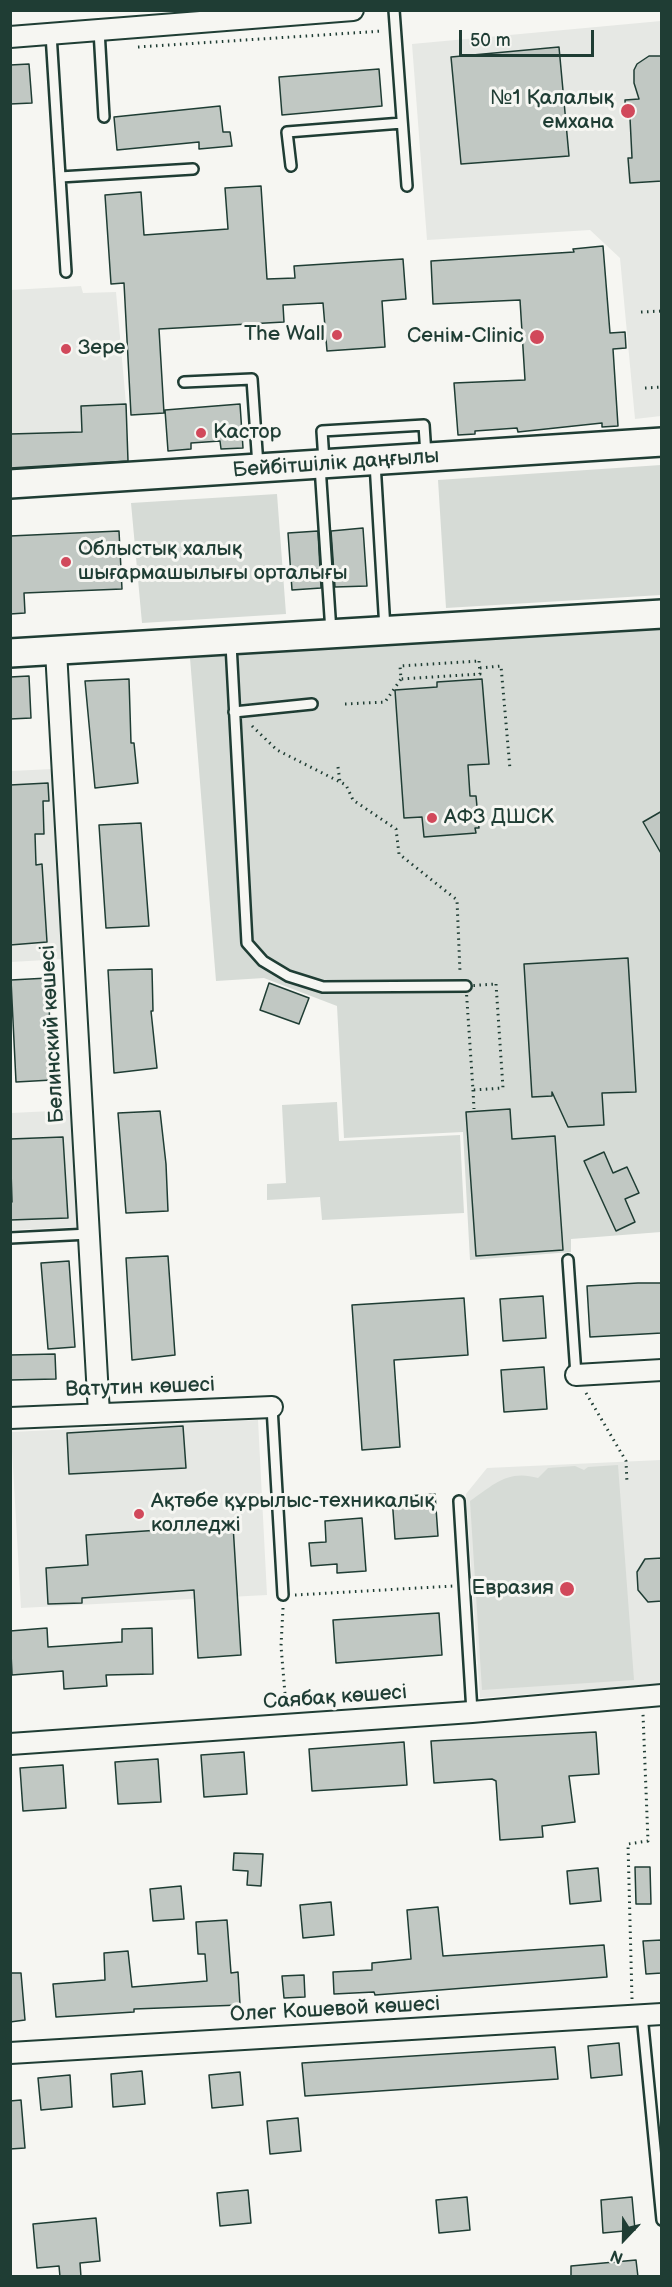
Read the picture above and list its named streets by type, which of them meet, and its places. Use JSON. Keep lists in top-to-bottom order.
{
  "streets": {
    "main road": ["Бейбітшілік даңғылы"],
    "street": [
      "Белинский көшесі",
      "Ватутин көшесі",
      "Саябақ көшесі",
      "Олег Кошевой көшесі"
    ]
  },
  "crossings": [
    ["Белинский көшесі", "Ватутин көшесі"]
  ],
  "places": [
    "№1 Қалалық емхана",
    "The Wall",
    "Сенім-Clinic",
    "Зере",
    "Кастор",
    "Облыстық халық шығармашылығы орталығы",
    "АФЗ ДШСК",
    "Ақтөбе құрылыс-техникалық колледжі",
    "Евразия"
  ],
  "scale_bar": "50 m",
  "north": "bottom"
}
